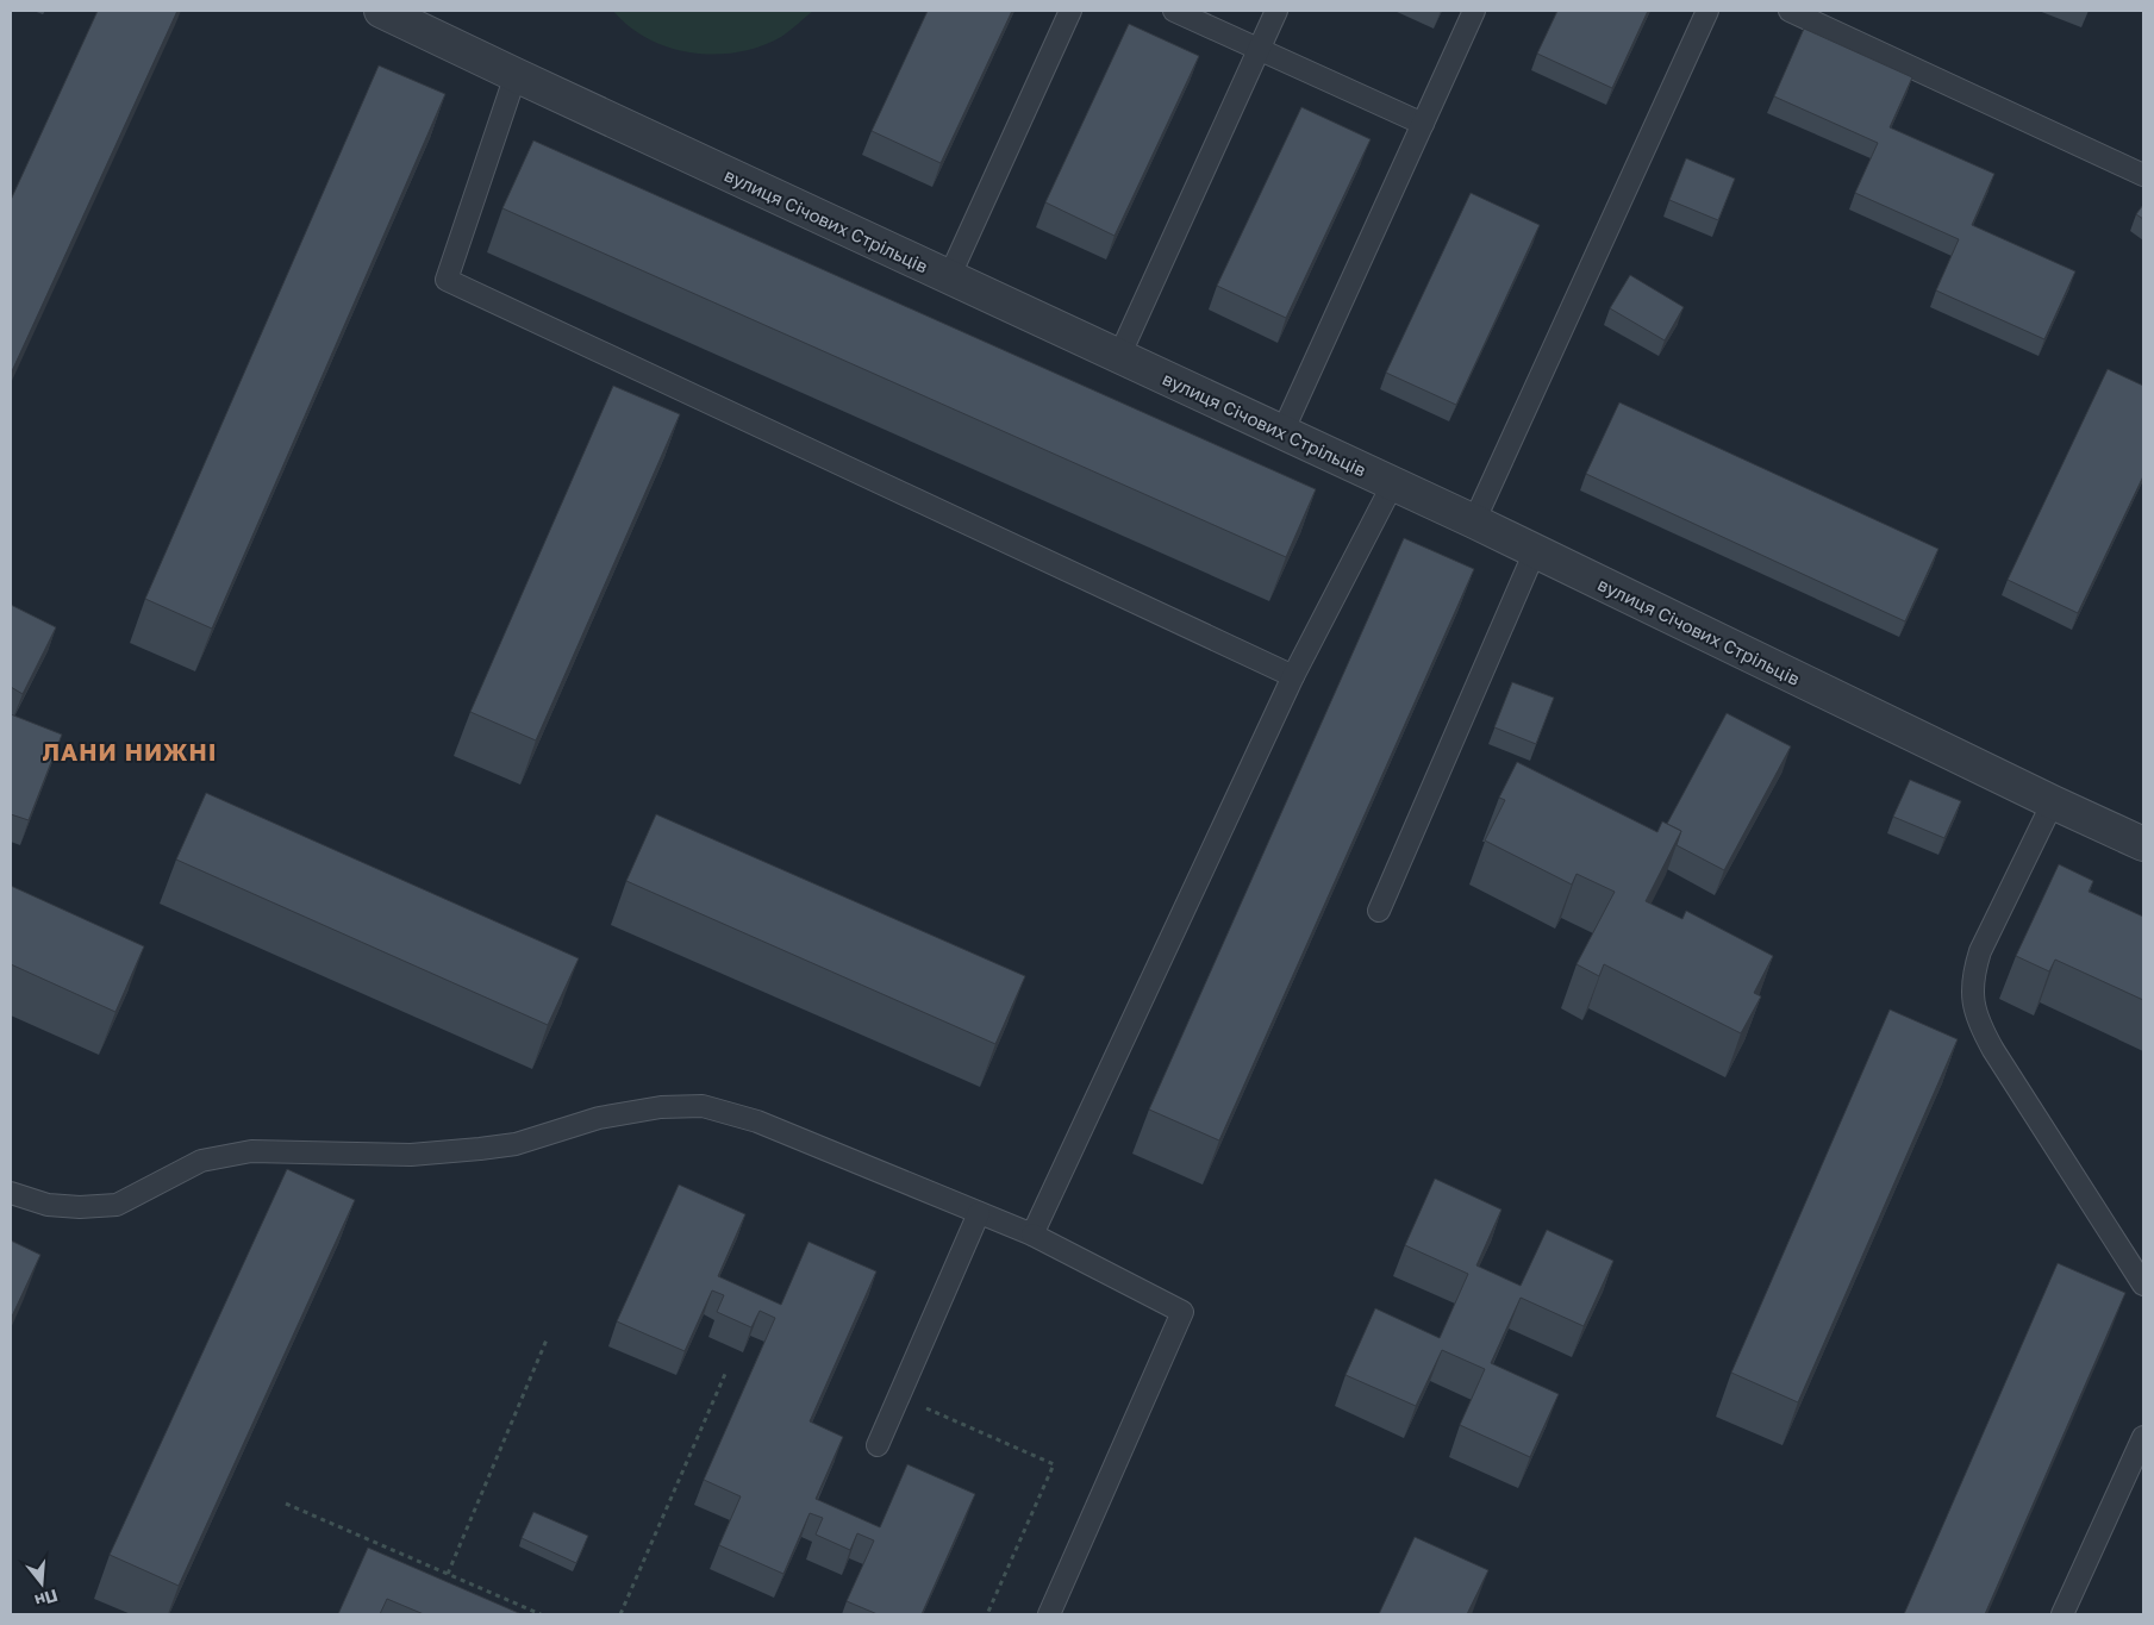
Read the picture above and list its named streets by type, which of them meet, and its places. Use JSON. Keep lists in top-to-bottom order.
{
  "streets": {
    "street": ["вулиця Січових Стрільців"]
  },
  "districts": ["ЛАНИ НИЖНІ"],
  "north": "bottom"
}
